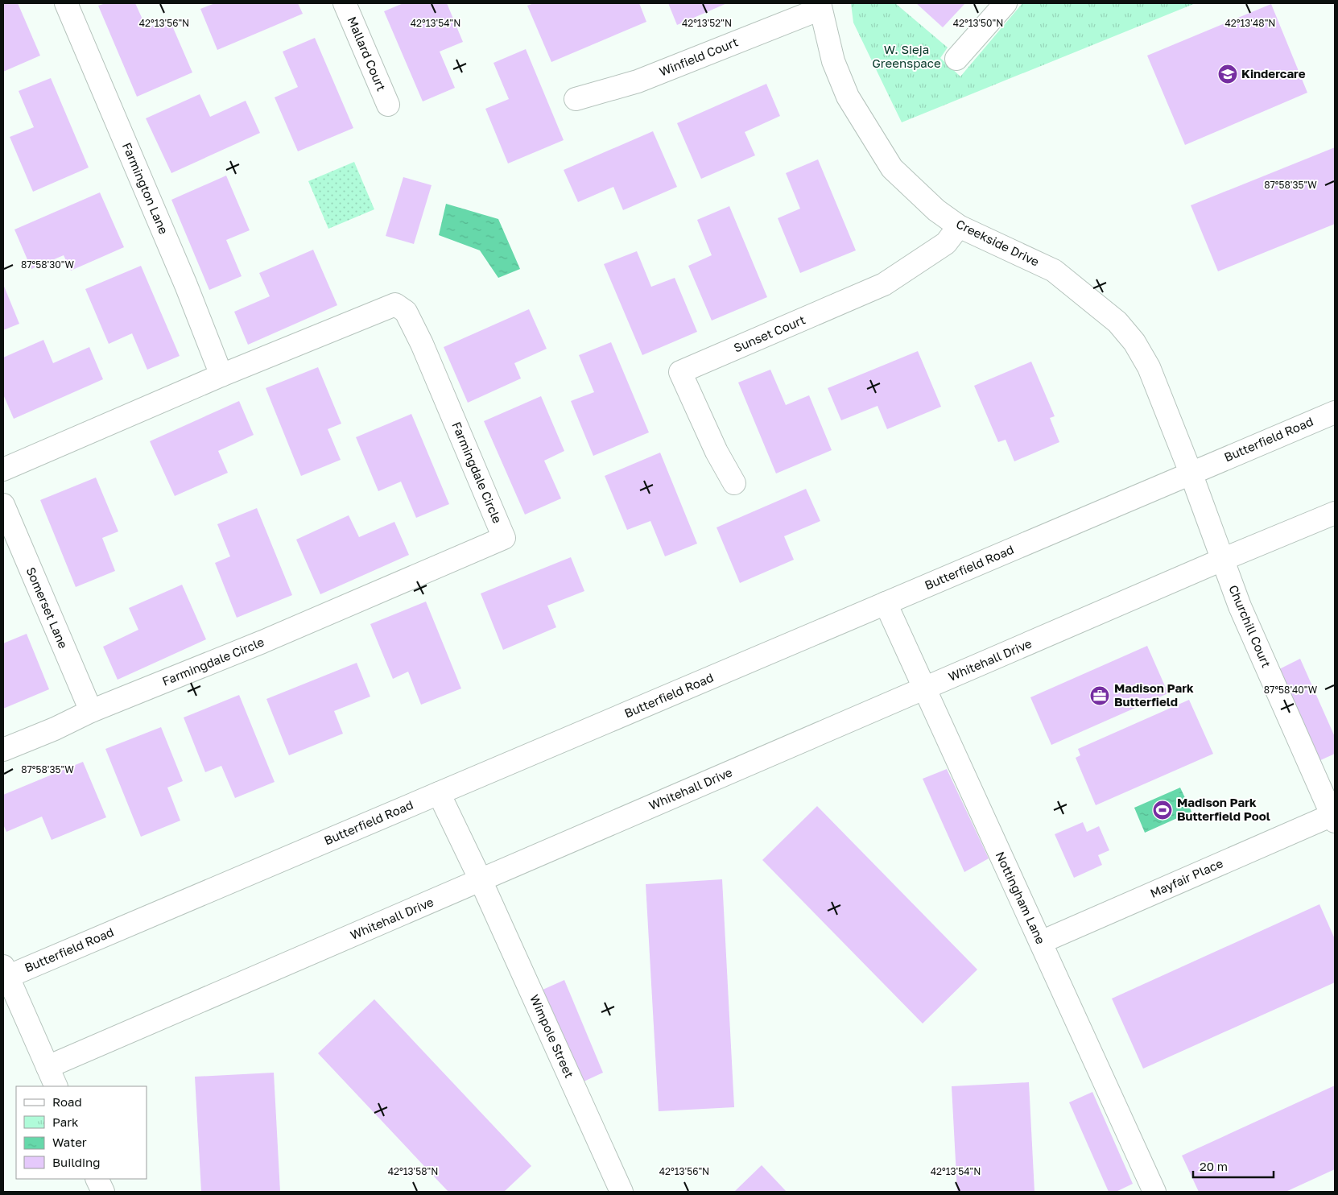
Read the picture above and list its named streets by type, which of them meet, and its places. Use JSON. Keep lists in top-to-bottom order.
{
  "streets": {
    "street": [
      "Mallard Court",
      "Winfield Court",
      "Farmington Lane",
      "Creekside Drive",
      "Sunset Court",
      "Butterfield Road",
      "Farmingdale Circle",
      "Somerset Lane",
      "Churchill Court",
      "Whitehall Drive",
      "Mayfair Place",
      "Nottingham Lane",
      "Wimpole Street"
    ]
  },
  "crossings": [
    ["Winfield Court", "Creekside Drive"],
    ["Farmington Lane", "Farmingdale Circle"],
    ["Creekside Drive", "Sunset Court"],
    ["Creekside Drive", "Butterfield Road"],
    ["Creekside Drive", "Churchill Court"],
    ["Butterfield Road", "Churchill Court"],
    ["Butterfield Road", "Nottingham Lane"],
    ["Butterfield Road", "Wimpole Street"],
    ["Farmingdale Circle", "Somerset Lane"],
    ["Churchill Court", "Whitehall Drive"],
    ["Churchill Court", "Mayfair Place"],
    ["Whitehall Drive", "Nottingham Lane"],
    ["Whitehall Drive", "Wimpole Street"],
    ["Mayfair Place", "Nottingham Lane"]
  ],
  "parks": ["W. Sieja Greenspace"],
  "places": {
    "school or university": ["Kindercare"],
    "office": ["Madison Park Butterfield"],
    "sports": ["Madison Park Butterfield Pool"]
  },
  "legend": [
    "Road",
    "Park",
    "Water",
    "Building"
  ],
  "scale_bar": "20 m",
  "coordinates": [
    "42°13'56\"N",
    "42°13'54\"N",
    "42°13'52\"N",
    "42°13'48\"N",
    "42°13'50\"N",
    "87°58'35\"W",
    "87°58'30\"W",
    "87°58'40\"W",
    "42°13'58\"N"
  ]
}
